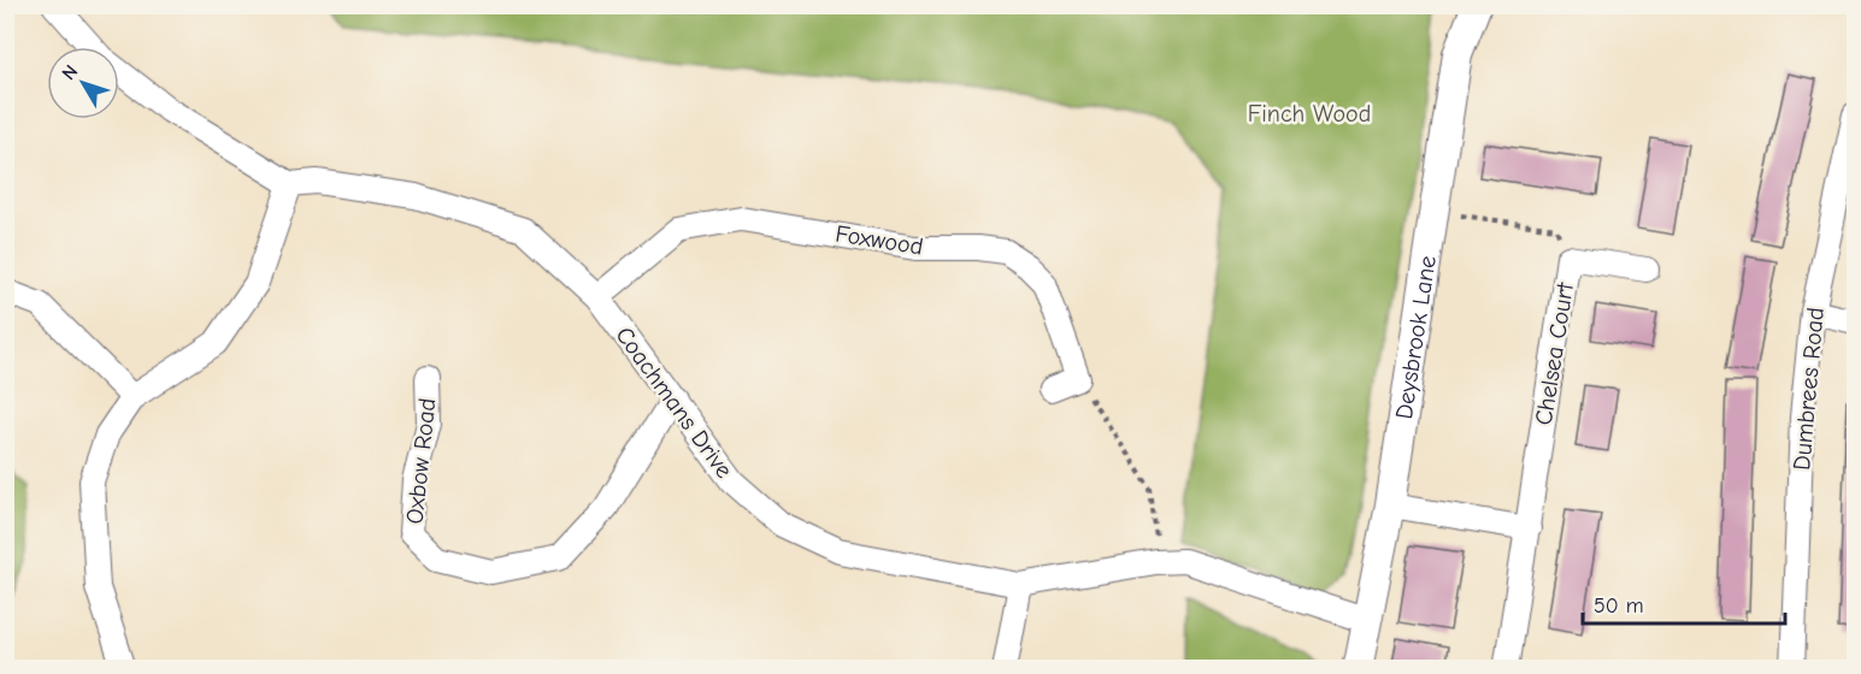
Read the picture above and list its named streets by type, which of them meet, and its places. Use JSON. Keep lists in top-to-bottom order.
{
  "streets": {
    "street": [
      "Foxwood",
      "Deysbrook Lane",
      "Chelsea Court",
      "Dumbrees Road",
      "Coachmans Drive",
      "Oxbow Road"
    ]
  },
  "crossings": [
    ["Foxwood", "Coachmans Drive"],
    ["Deysbrook Lane", "Coachmans Drive"],
    ["Coachmans Drive", "Oxbow Road"]
  ],
  "parks": ["Finch Wood"],
  "scale_bar": "50 m",
  "north": "top left"
}
